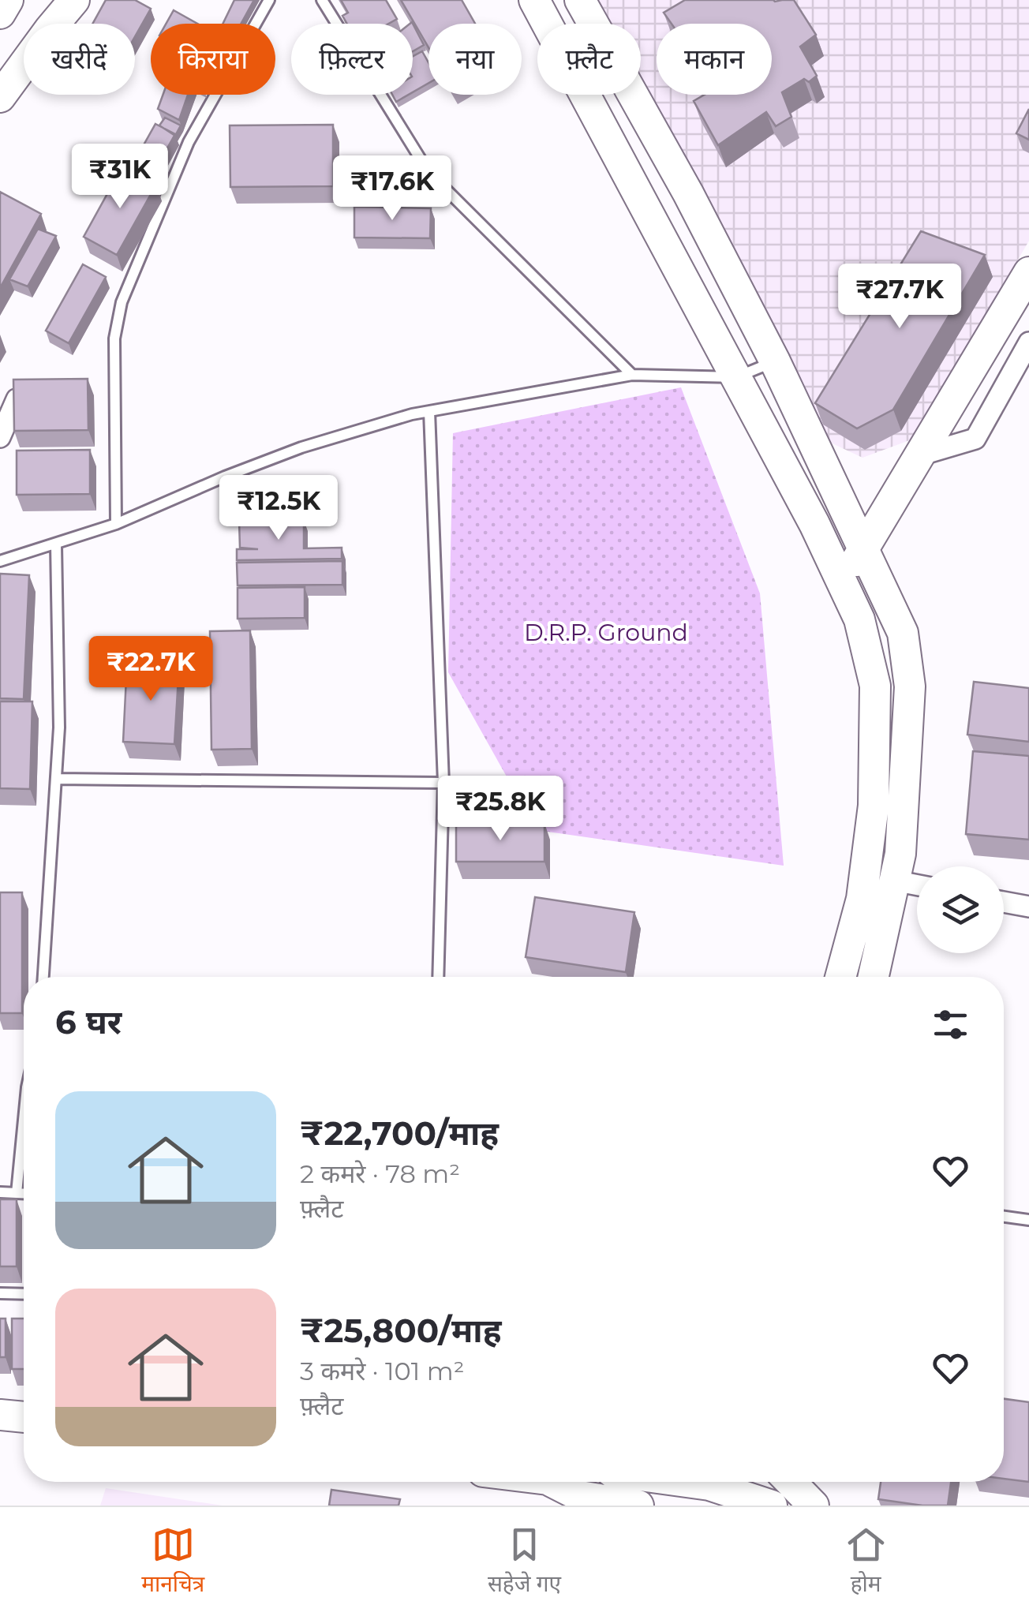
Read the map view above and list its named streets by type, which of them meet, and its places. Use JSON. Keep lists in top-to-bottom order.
{
  "parks": ["D.R.P. Ground"],
  "page": {
    "chip": [
      "खरीदें",
      "किराया",
      "फ़िल्टर",
      "नया",
      "फ़्लैट",
      "मकान"
    ],
    "price": [
      "₹31K",
      "₹17.6K",
      "₹27.7K",
      "₹12.5K",
      "₹22.7K",
      "₹25.8K"
    ],
    "heading": "6 घर",
    "list": [
      {
        "name": "₹22,700/माह",
        "note": "2 कमरे · 78 m² · फ़्लैट"
      },
      {
        "name": "₹25,800/माह",
        "note": "3 कमरे · 101 m² · फ़्लैट"
      }
    ],
    "tabs": ["मानचित्र", "सहेजे गए", "होम"]
  }
}
